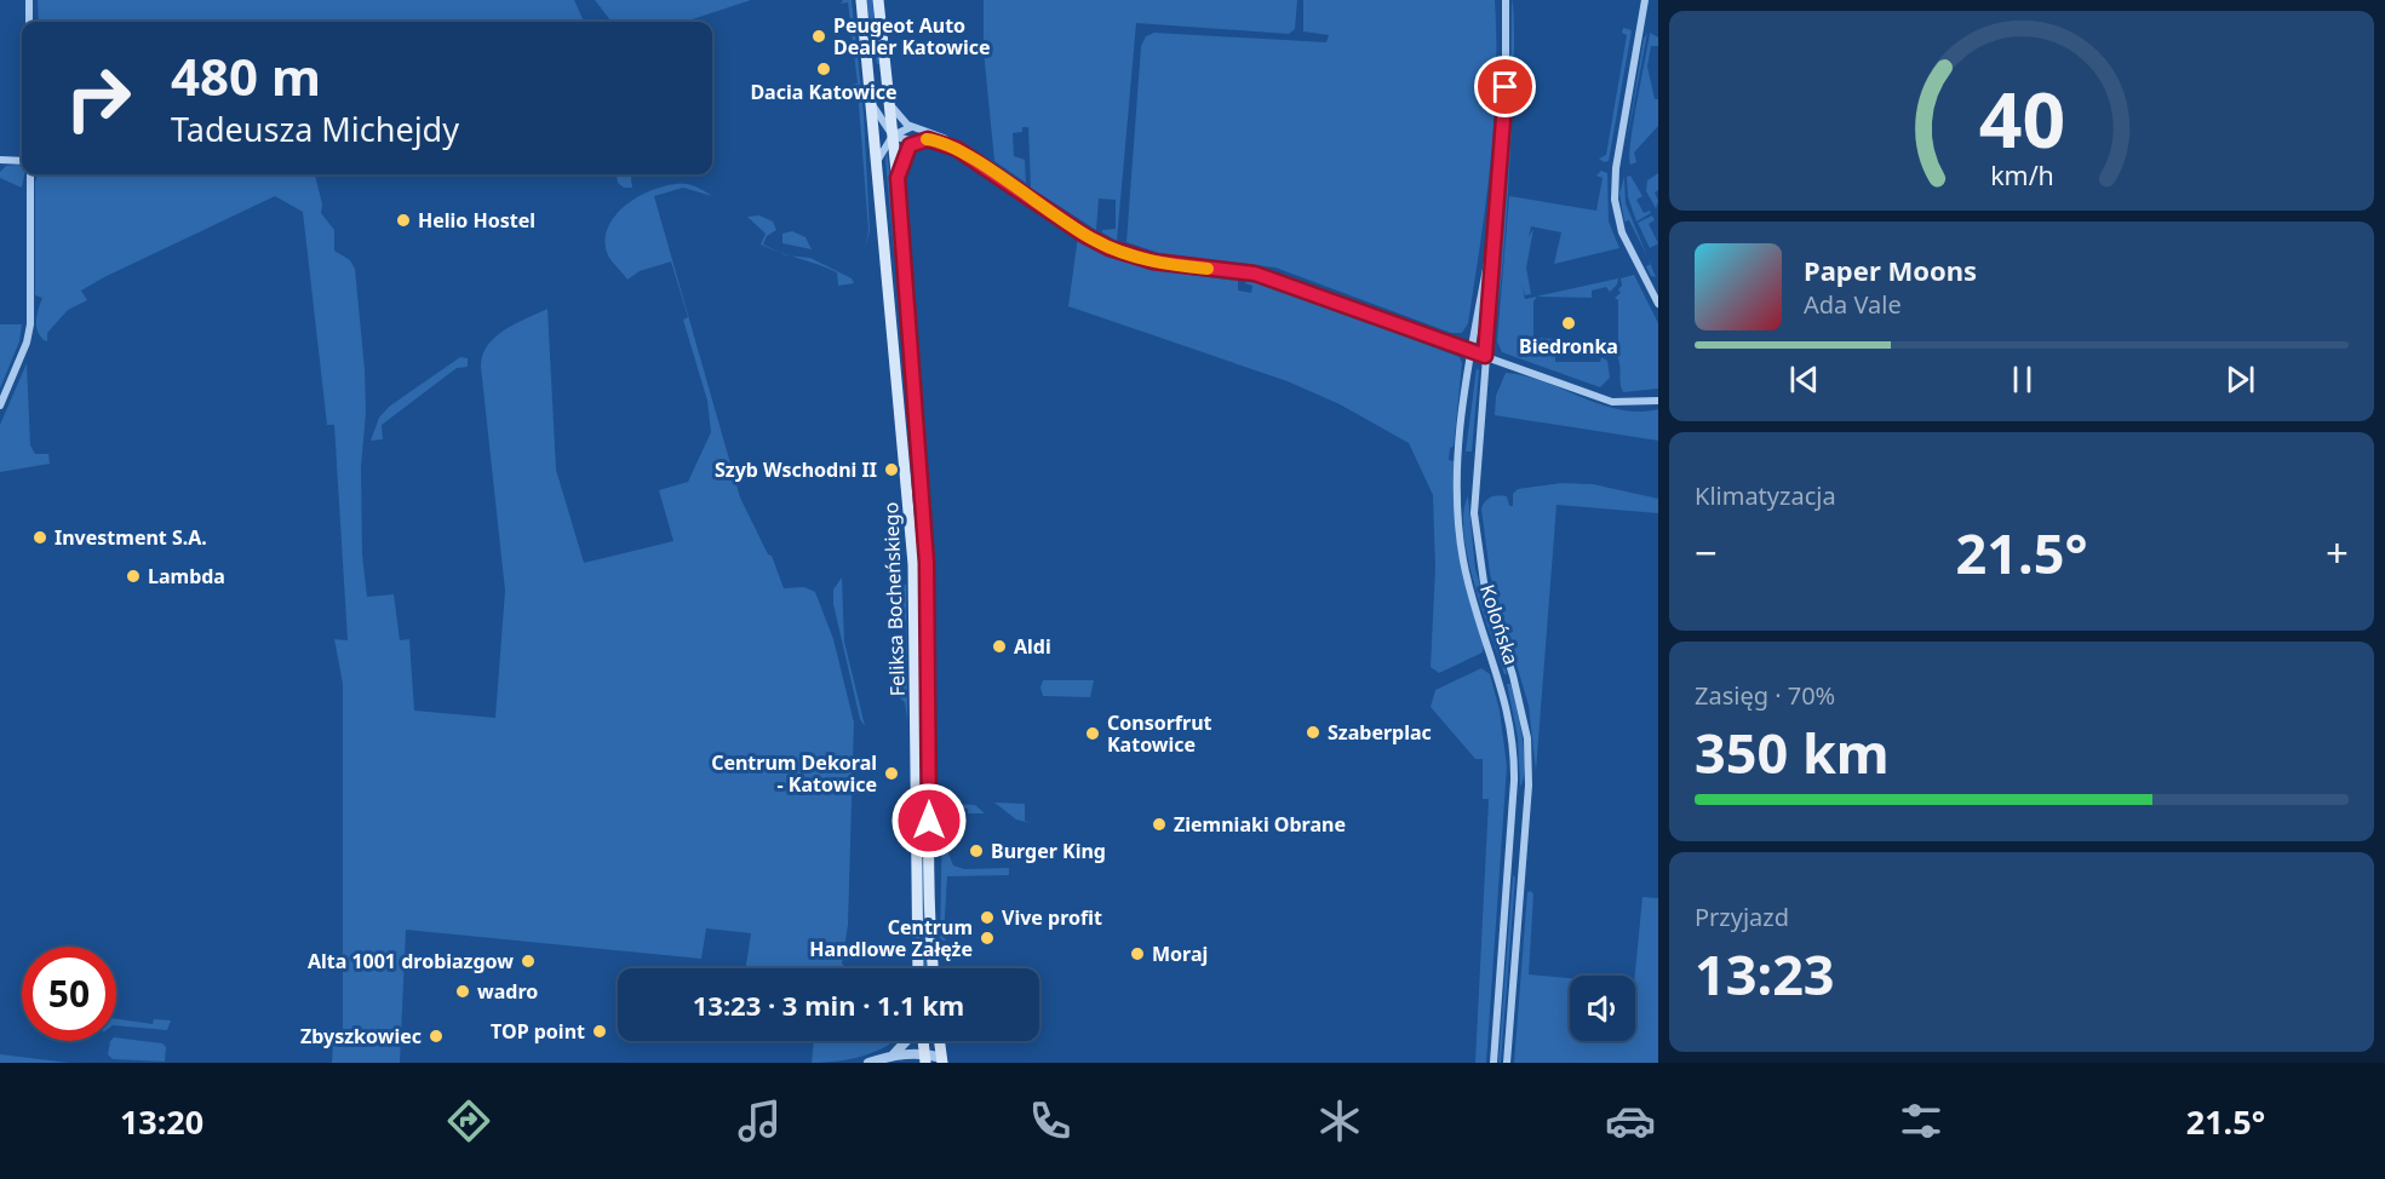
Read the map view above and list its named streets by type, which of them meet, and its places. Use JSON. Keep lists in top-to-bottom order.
{
  "streets": {
    "main road": ["Feliksa Bocheńskiego"],
    "street": ["Kolońska"]
  },
  "places": [
    "Peugeot Auto Dealer Katowice",
    "Dacia Katowice",
    "Helio Hostel",
    "Biedronka",
    "Szyb Wschodni II",
    "Investment S.A.",
    "Lambda",
    "Aldi",
    "Szaberplac",
    "Consorfrut Katowice",
    "Centrum Dekoral - Katowice",
    "Ziemniaki Obrane",
    "Burger King",
    "Vive profit",
    "Centrum Handlowe Załęże",
    "Moraj",
    "Alta 1001 drobiazgow",
    "wadro",
    "TOP point",
    "Zbyszkowiec"
  ],
  "page": {
    "turn": ["480 m", "Tadeusza Michejdy"],
    "song": ["Paper Moons", "Ada Vale"],
    "tile": [
      "Klimatyzacja",
      ["Zasięg · 70%", "350 km"],
      ["Przyjazd", "13:23"]
    ],
    "heat": ["−", "21.5°", "+"],
    "limit": "50",
    "trip": "13:23 · 3 min · 1.1 km",
    "tabs": ["13:20", "21.5°"],
    "gauge": ["40", "km/h"]
  }
}
